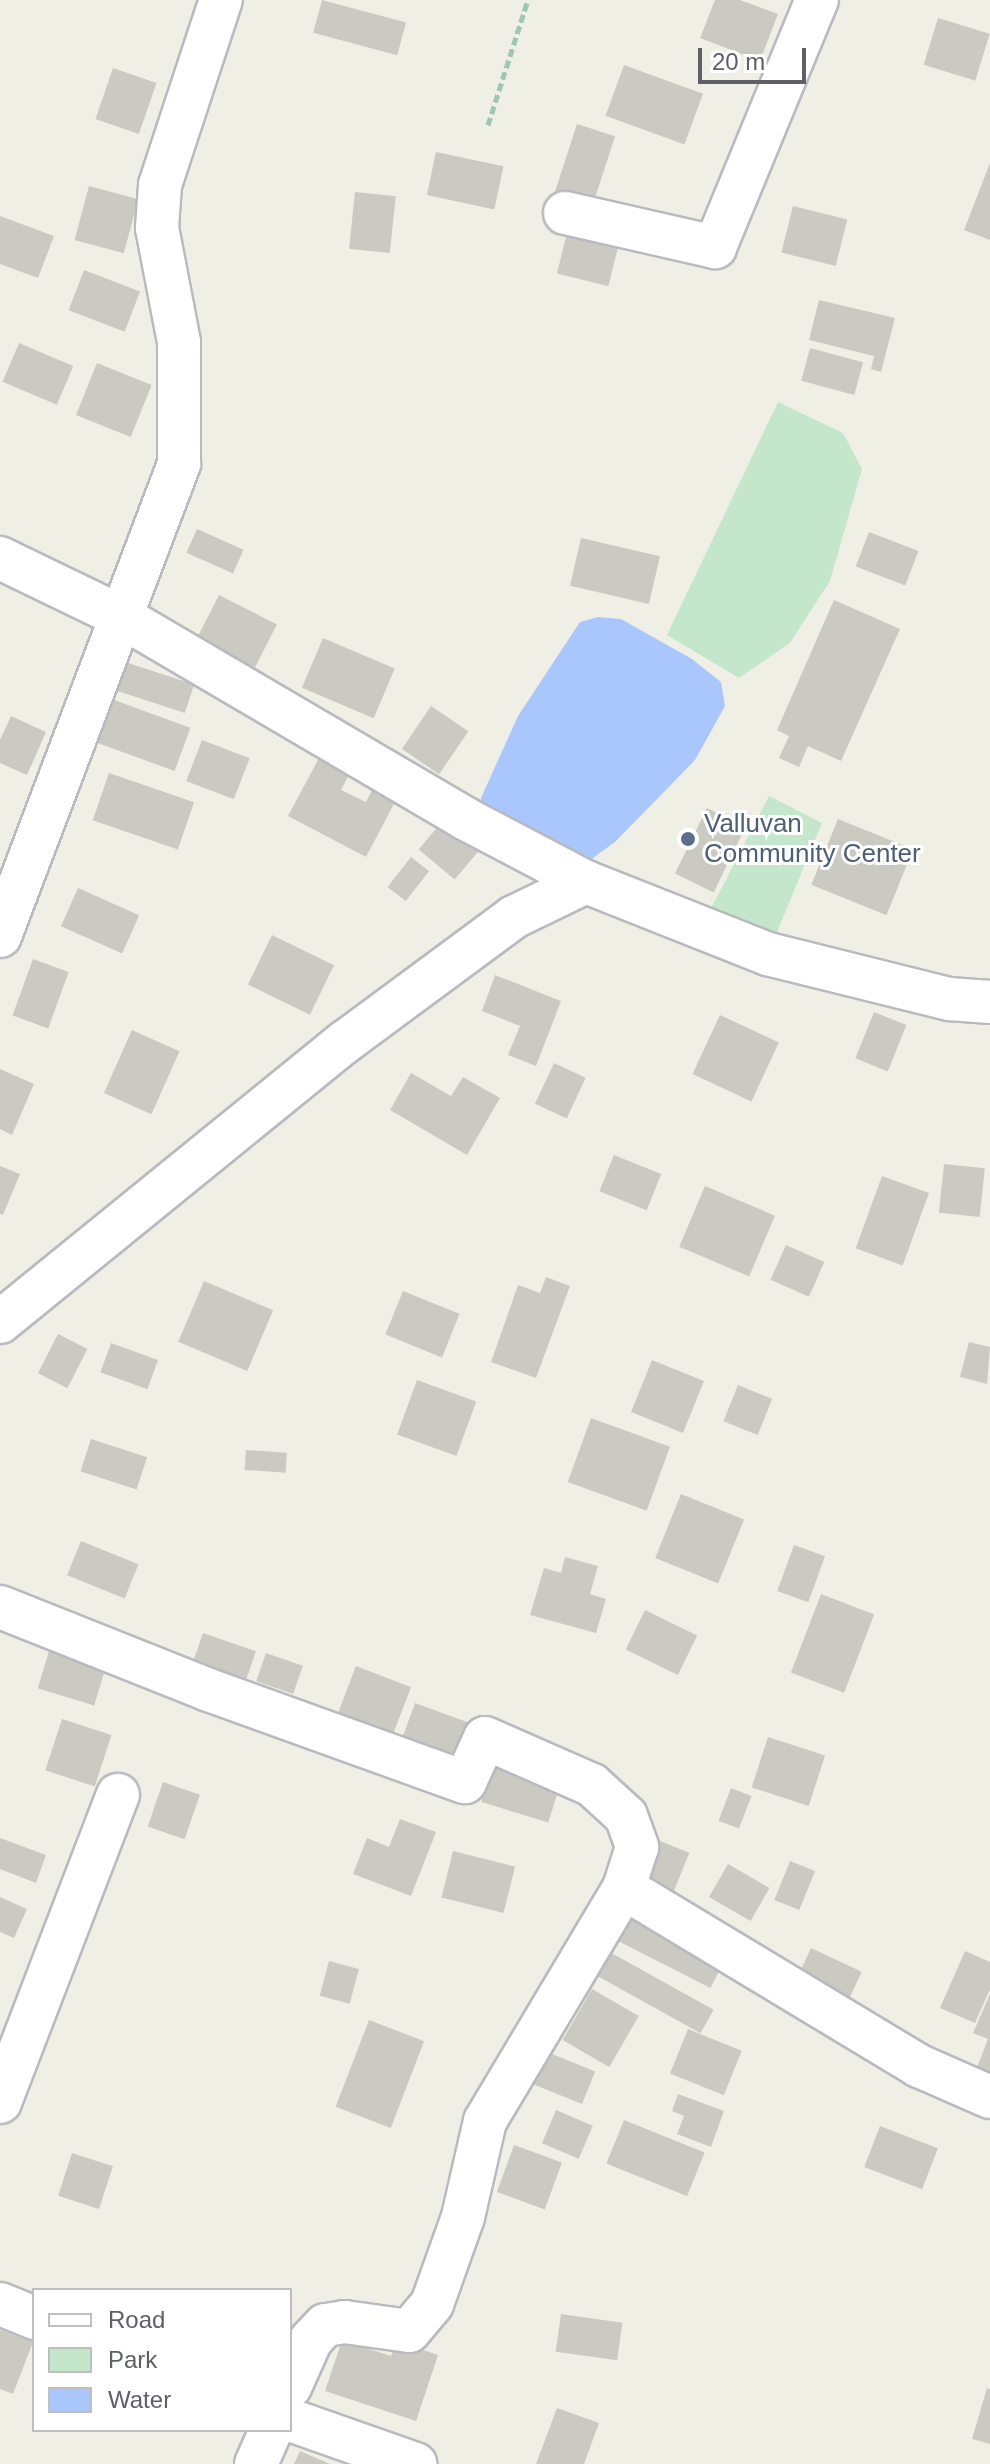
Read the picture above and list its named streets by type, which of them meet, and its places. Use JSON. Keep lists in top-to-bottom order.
{
  "places": ["Valluvan Community Center"],
  "legend": ["Road", "Park", "Water"],
  "scale_bar": "20 m"
}
